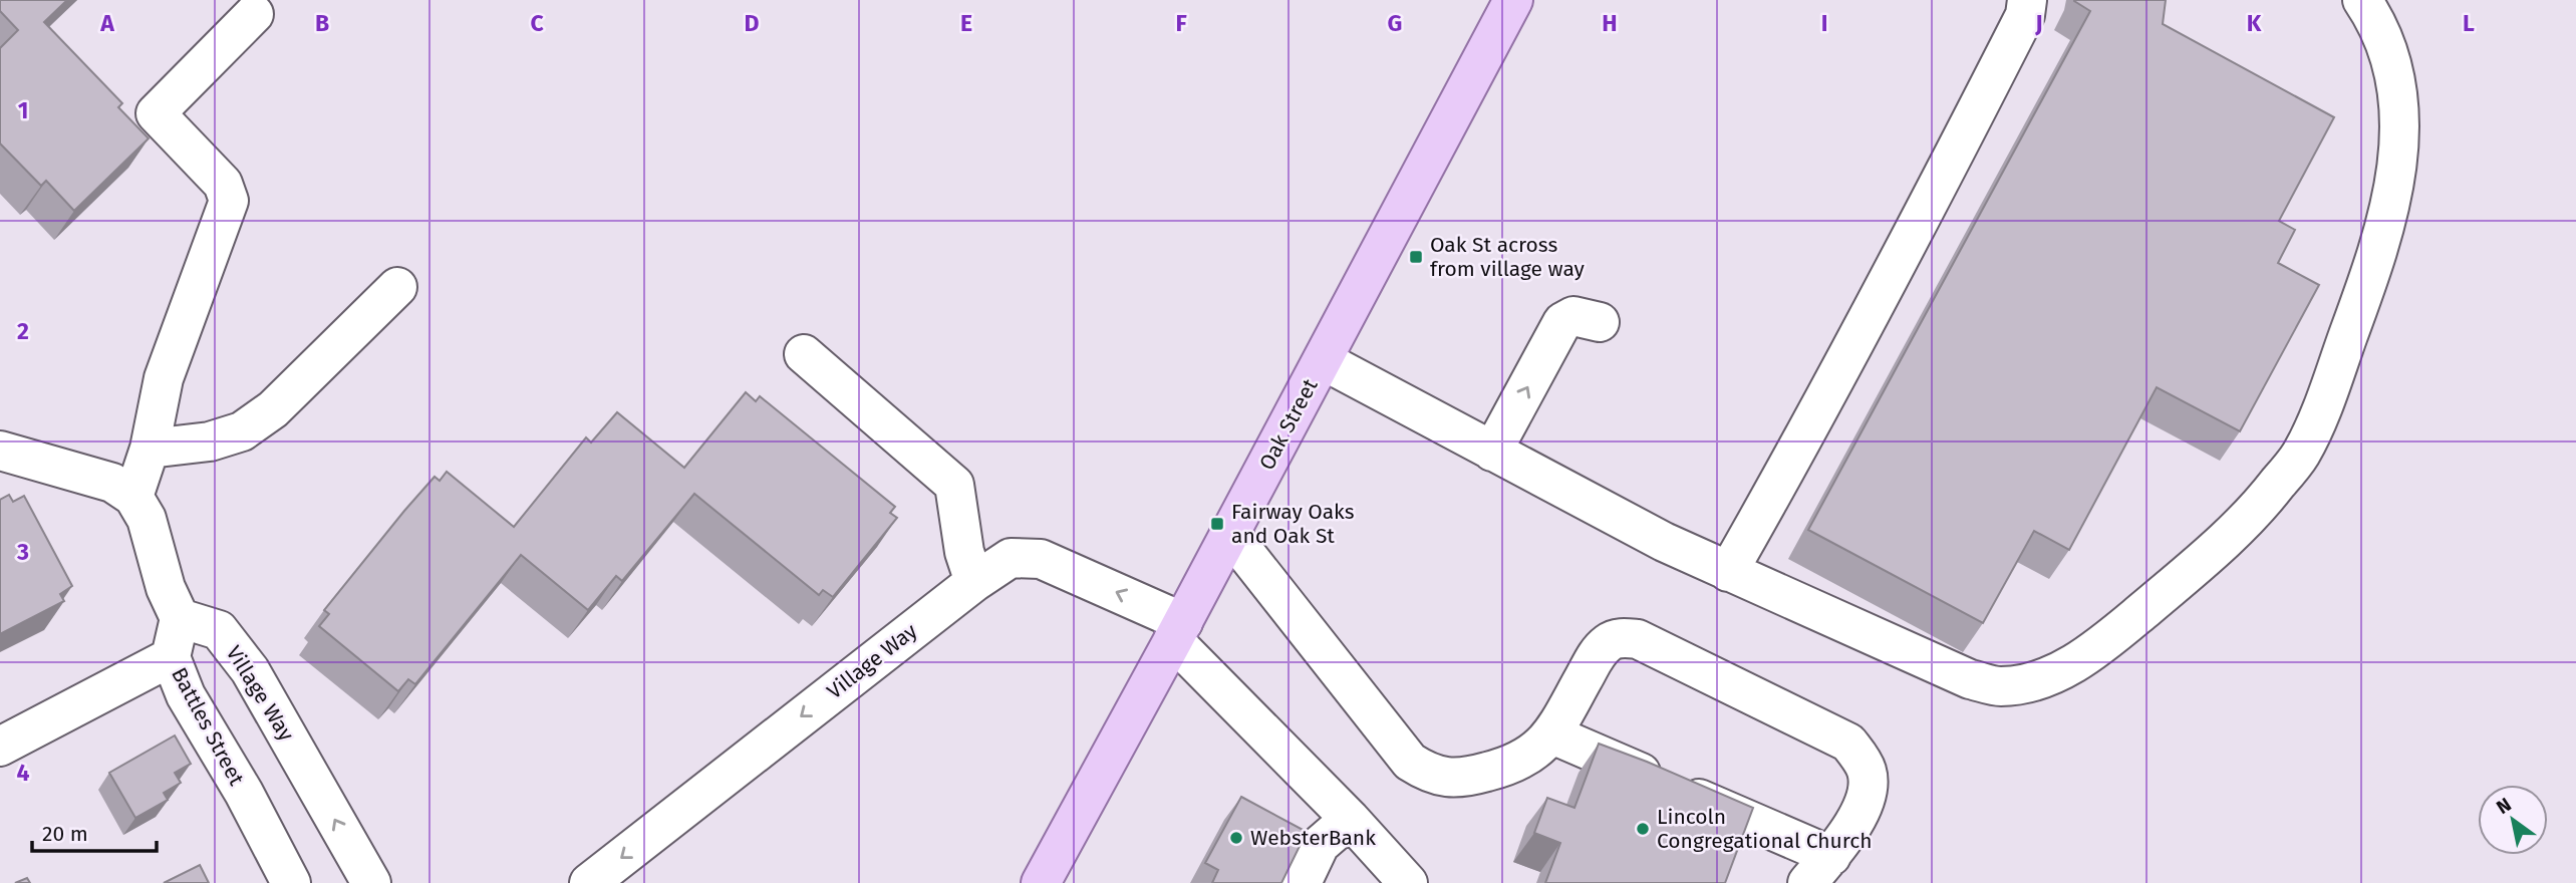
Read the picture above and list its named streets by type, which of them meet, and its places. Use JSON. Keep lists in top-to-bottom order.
{
  "streets": {
    "main road": ["Oak Street"],
    "street": ["Village Way", "Battles Street"]
  },
  "crossings": [
    ["Oak Street", "Village Way"],
    ["Village Way", "Battles Street"]
  ],
  "places": {
    "transit": ["Oak St across from village way", "Fairway Oaks and Oak St"],
    "other": ["Lincoln Congregational Church", "WebsterBank"]
  },
  "scale_bar": "20 m",
  "north": "top left",
  "grid": {
    "columns": [
      "A",
      "B",
      "C",
      "D",
      "E",
      "F",
      "G",
      "H",
      "I",
      "J",
      "K",
      "L"
    ],
    "rows": [
      "1",
      "2",
      "3",
      "4"
    ]
  }
}
